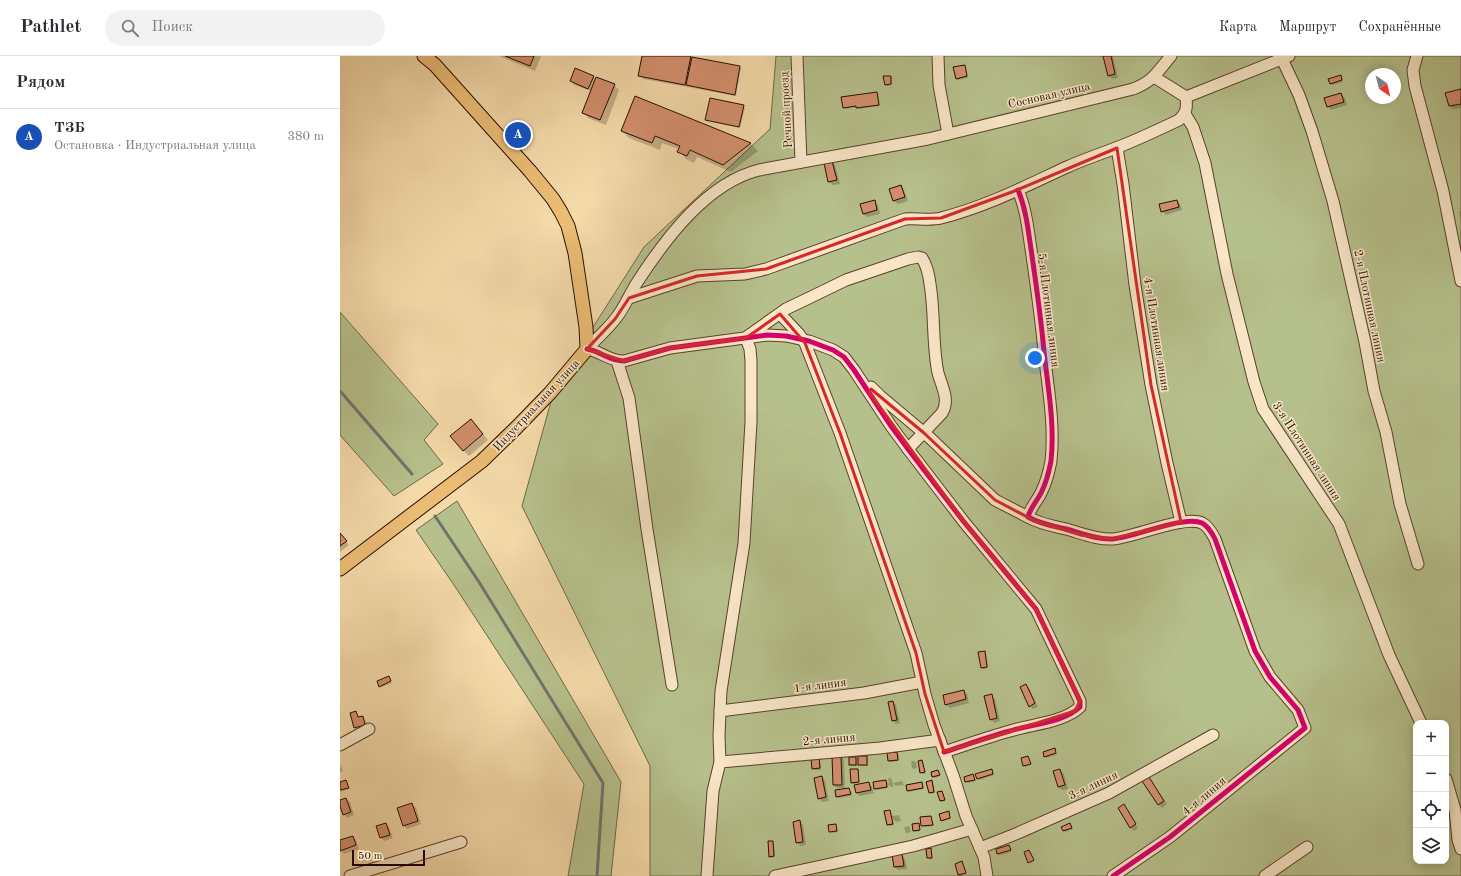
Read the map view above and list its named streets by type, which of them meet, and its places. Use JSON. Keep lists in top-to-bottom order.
{
  "streets": {
    "main road": ["Индустриальная улица"],
    "street": [
      "Сосновая улица",
      "Речной проезд",
      "2-я Плотинная линия",
      "5-я Плотинная линия",
      "4-я Плотинная линия",
      "3-я Плотинная линия",
      "1-я линия",
      "2-я линия",
      "3-я линия",
      "4-я линия"
    ]
  },
  "crossings": [
    ["Сосновая улица", "Речной проезд"],
    ["Сосновая улица", "Индустриальная улица"],
    ["4-я Плотинная линия", "4-я линия"]
  ],
  "scale_bar": "50 m",
  "north": "bottom right",
  "page": {
    "header": "Pathlet",
    "search": "Поиск",
    "nav": ["Карта", "Маршрут", "Сохранённые"],
    "heading": "Рядом",
    "list": [
      {
        "mark": "A",
        "name": "ТЗБ",
        "note": "Остановка · Индустриальная улица",
        "value": "380 m"
      }
    ],
    "pins": "A",
    "map_buttons": ["+", "−"],
    "scale": "50 m"
  }
}
